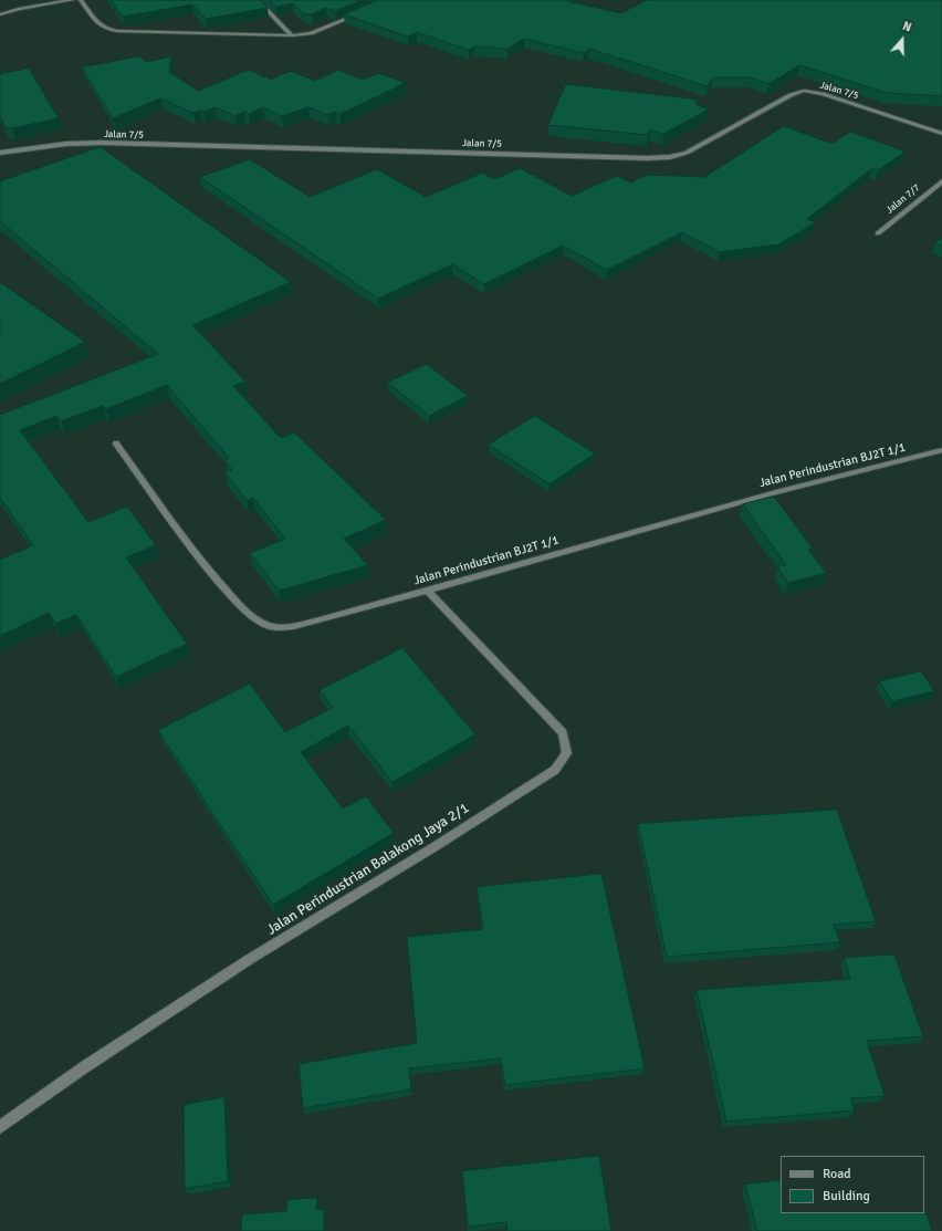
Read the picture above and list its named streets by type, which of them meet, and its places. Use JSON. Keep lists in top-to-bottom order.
{
  "streets": {
    "street": [
      "Jalan 7/5",
      "Jalan 7/7",
      "Jalan Perindustrian BJ2T 1/1",
      "Jalan Perindustrian Balakong Jaya 2/1"
    ]
  },
  "crossings": [
    ["Jalan Perindustrian BJ2T 1/1", "Jalan Perindustrian Balakong Jaya 2/1"]
  ],
  "legend": ["Road", "Building"],
  "north": "top"
}
